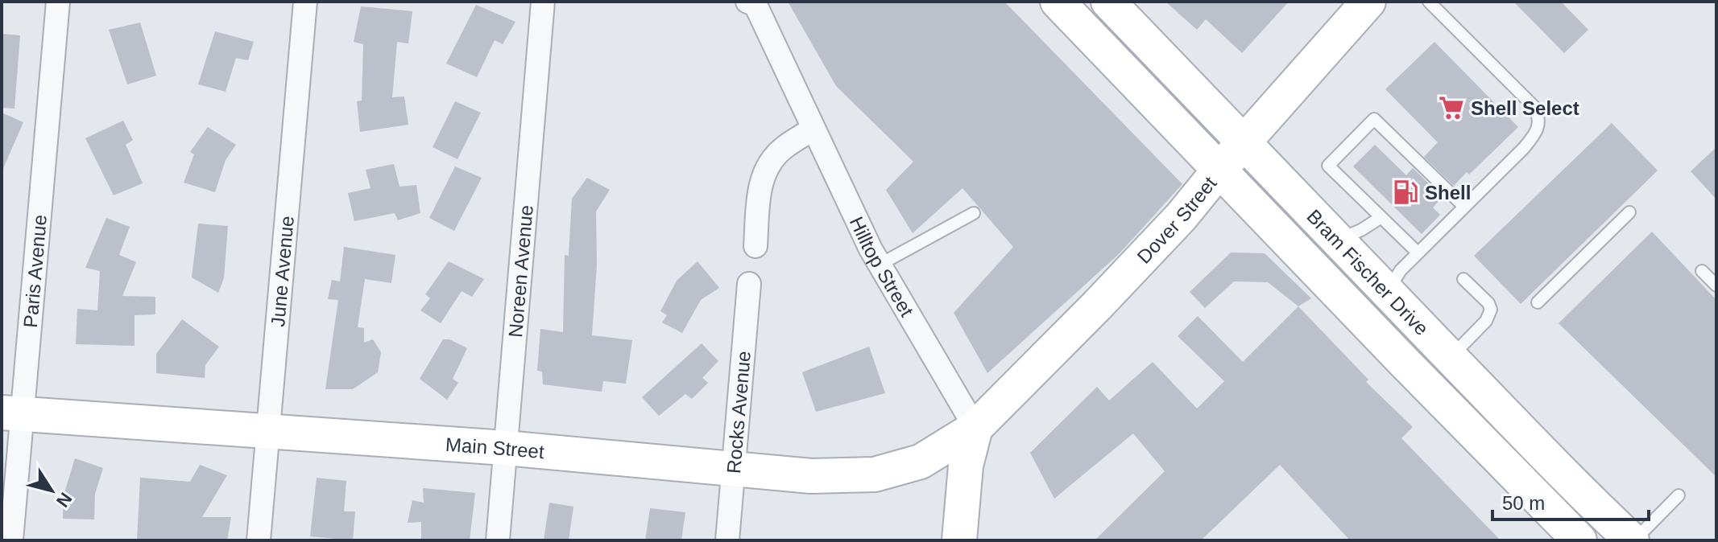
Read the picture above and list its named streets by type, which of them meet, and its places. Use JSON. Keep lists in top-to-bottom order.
{
  "streets": {
    "street": [
      "Dover Street",
      "Hilltop Street",
      "Paris Avenue",
      "June Avenue",
      "Noreen Avenue",
      "Bram Fischer Drive",
      "Rocks Avenue",
      "Main Street"
    ]
  },
  "crossings": [
    ["Dover Street", "Hilltop Street"],
    ["Dover Street", "Bram Fischer Drive"],
    ["Dover Street", "Main Street"],
    ["Hilltop Street", "Main Street"],
    ["Paris Avenue", "Main Street"],
    ["June Avenue", "Main Street"],
    ["Noreen Avenue", "Main Street"],
    ["Rocks Avenue", "Main Street"]
  ],
  "places": {
    "supermarket": ["Shell Select"],
    "fuel station": ["Shell"]
  },
  "scale_bar": "50 m",
  "north": "bottom right"
}
